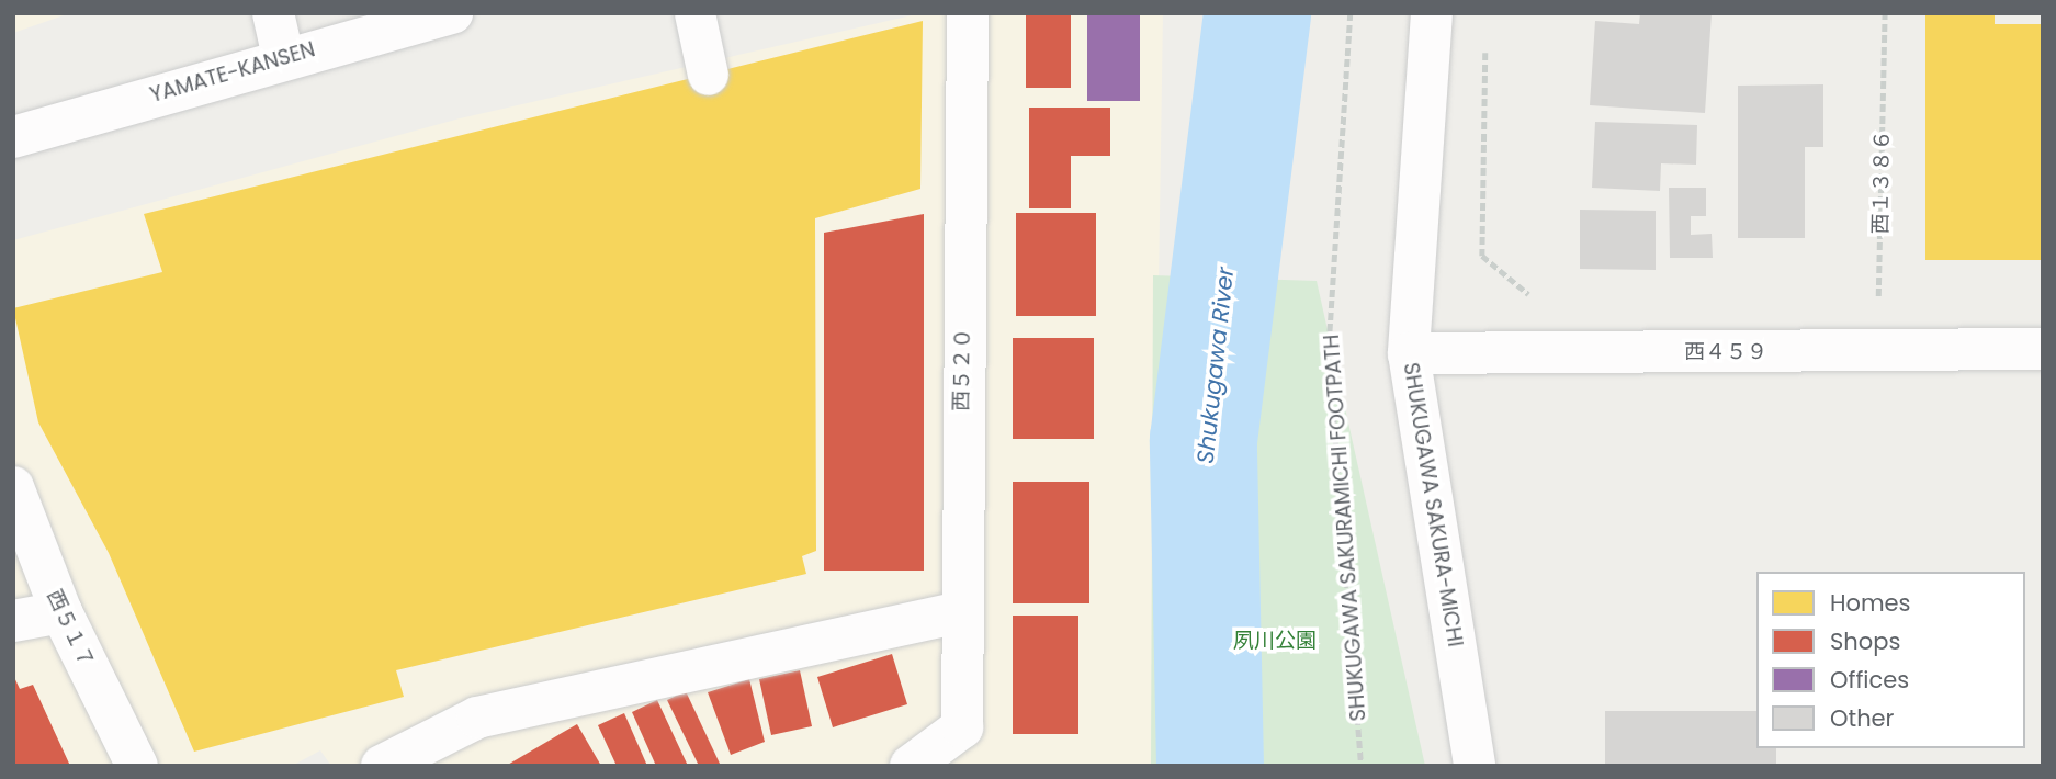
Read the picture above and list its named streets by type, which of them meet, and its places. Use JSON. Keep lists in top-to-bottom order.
{
  "streets": {
    "street": [
      "YAMATE-KANSEN",
      "西４５９",
      "西５２０",
      "SHUKUGAWA SAKURA-MICHI",
      "西５１７"
    ],
    "path": ["西１３８６", "SHUKUGAWA SAKURAMICHI FOOTPATH"]
  },
  "crossings": [
    ["西１３８６", "西４５９"],
    ["西４５９", "SHUKUGAWA SAKURA-MICHI"]
  ],
  "water": ["Shukugawa River"],
  "parks": ["夙川公園"],
  "legend": [
    "Homes",
    "Shops",
    "Offices",
    "Other"
  ]
}
